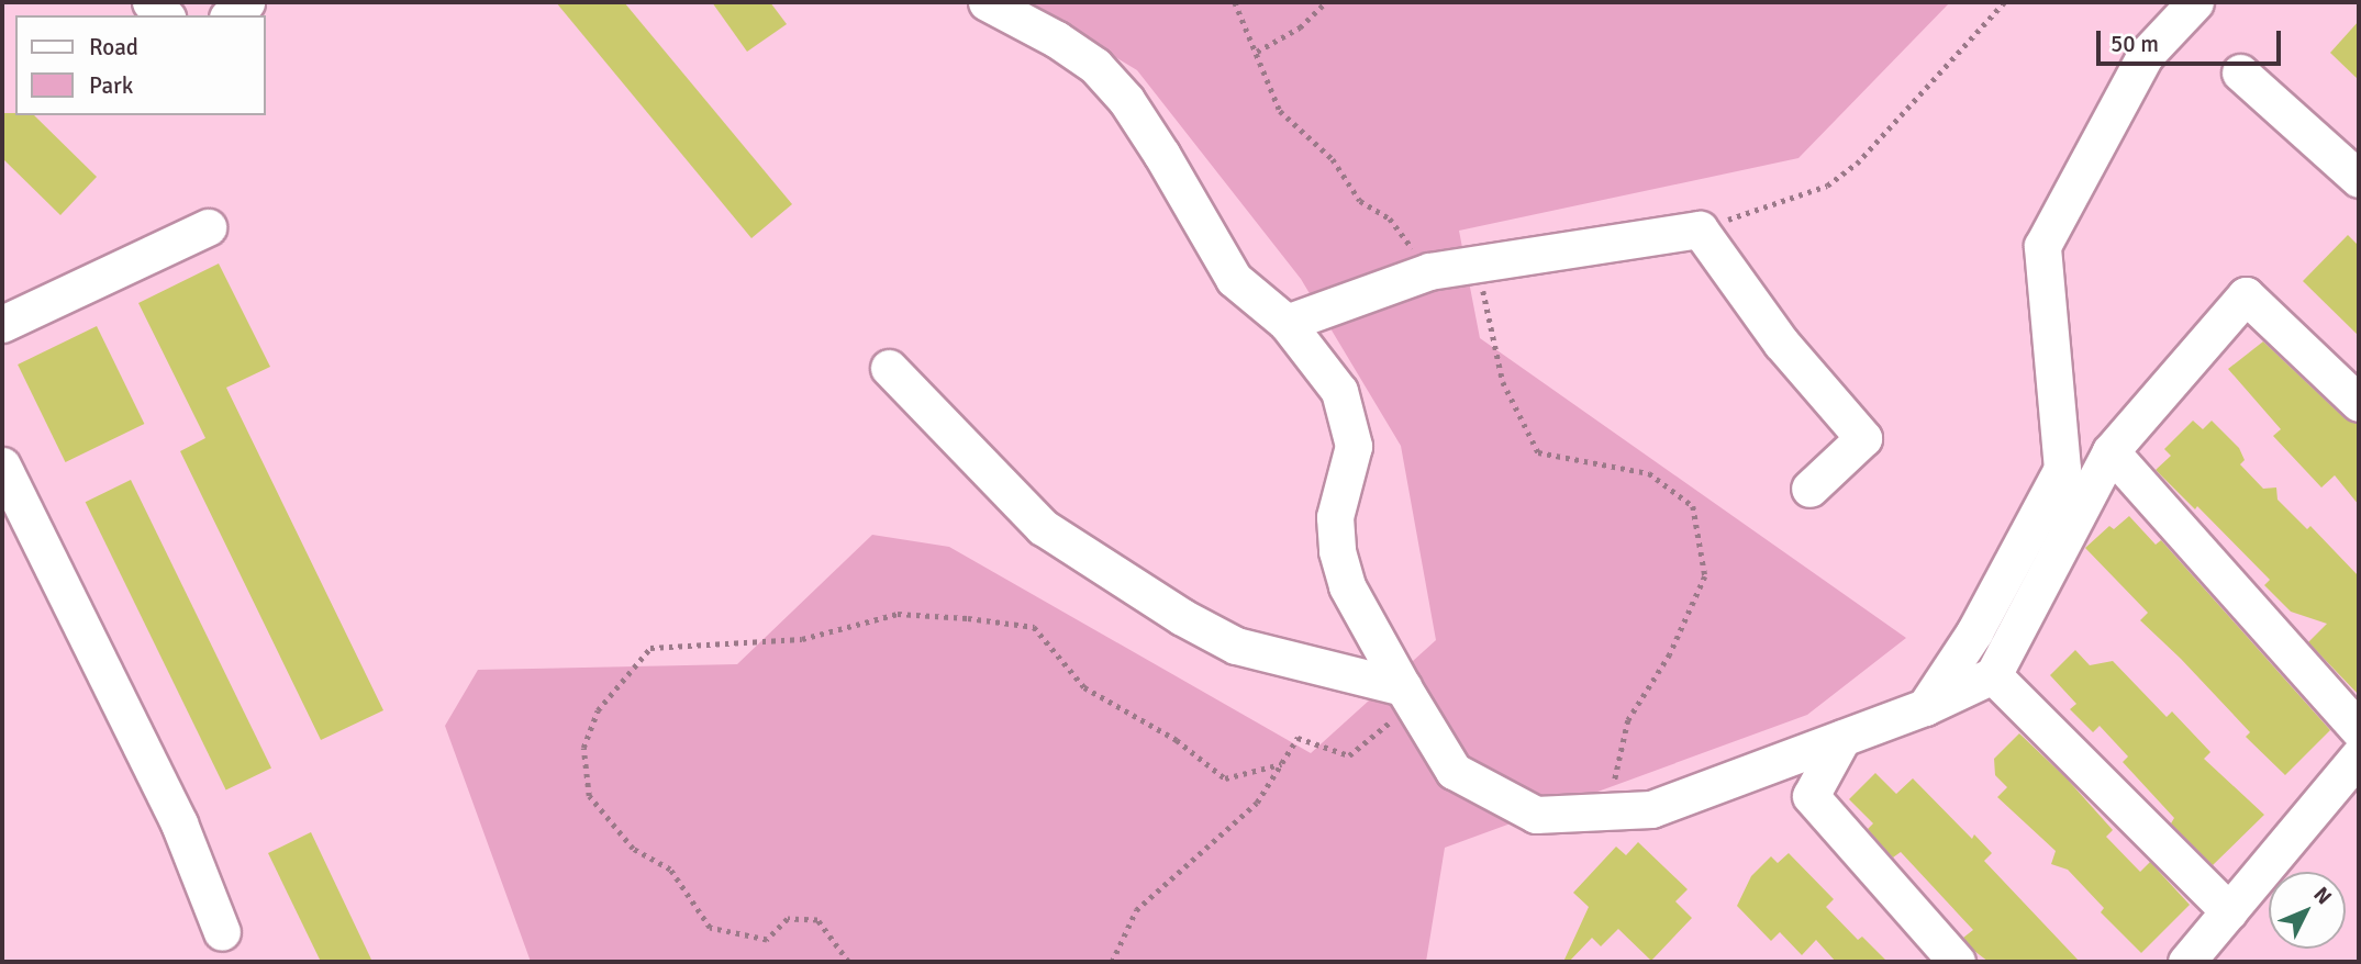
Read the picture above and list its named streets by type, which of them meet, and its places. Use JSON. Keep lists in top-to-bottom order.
{
  "legend": ["Road", "Park"],
  "scale_bar": "50 m",
  "north": "top right"
}
